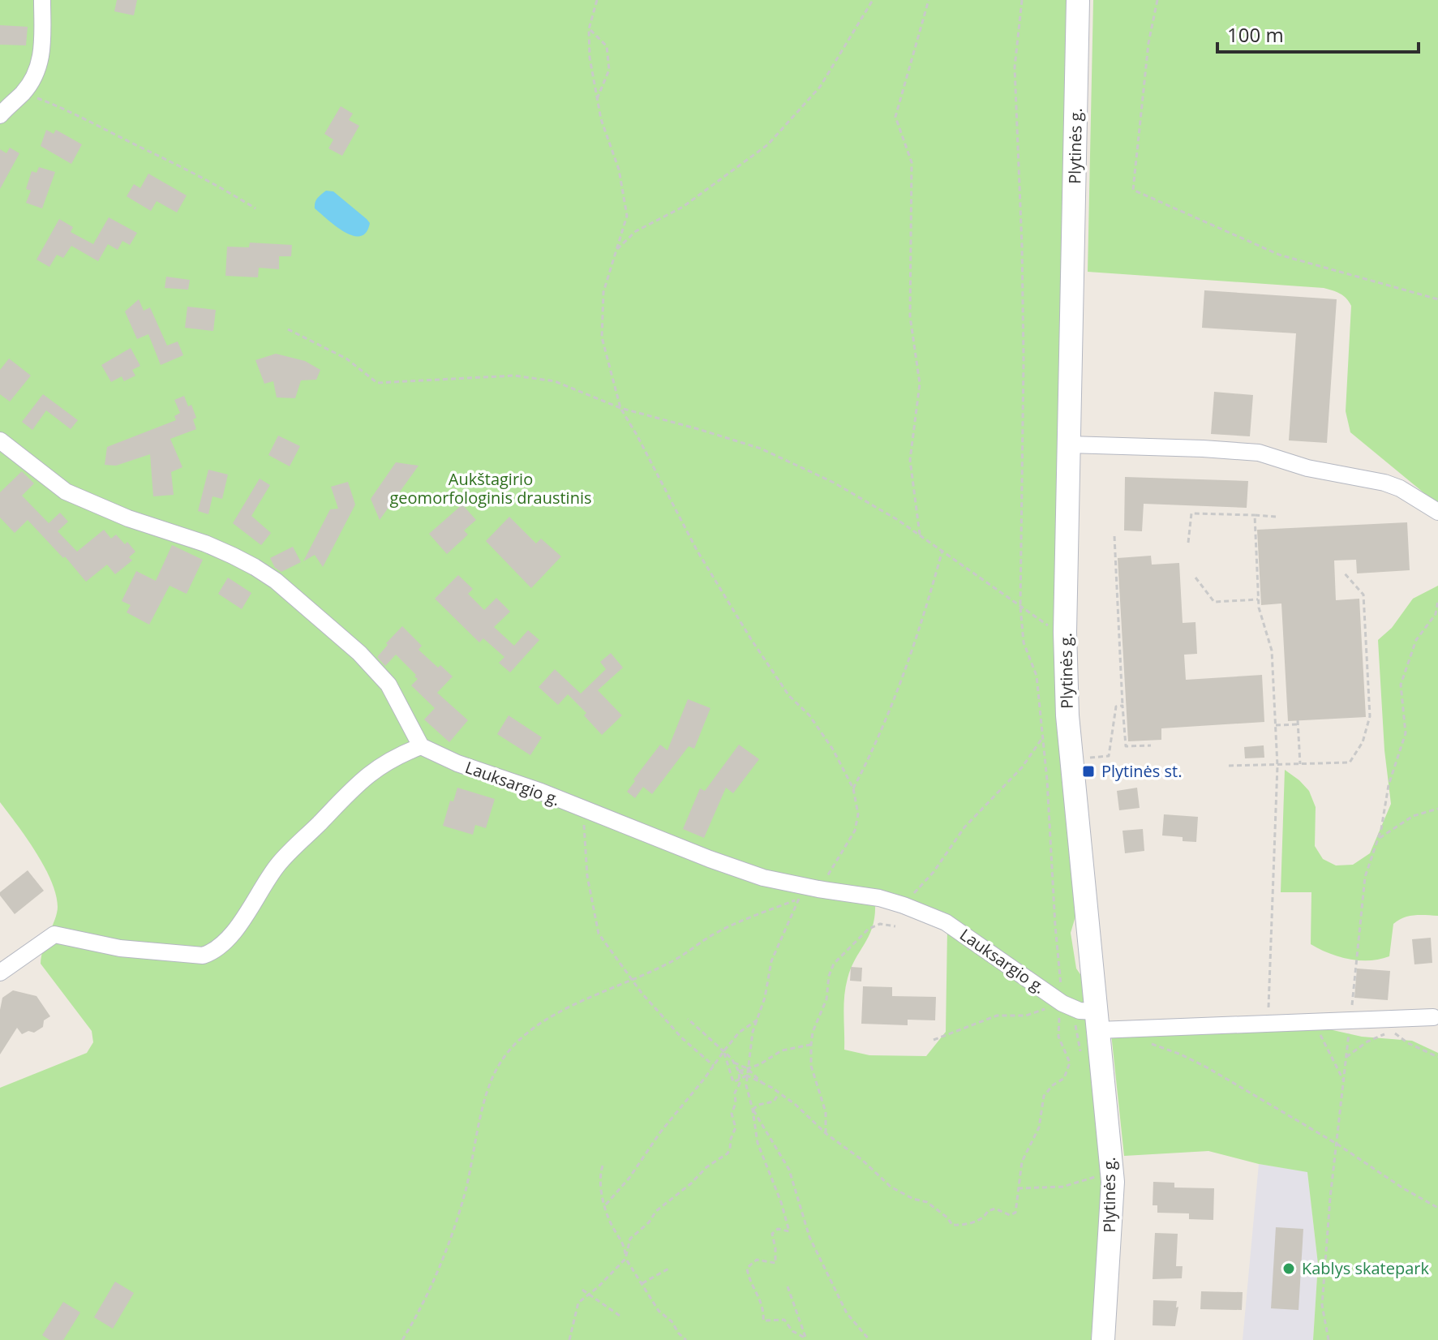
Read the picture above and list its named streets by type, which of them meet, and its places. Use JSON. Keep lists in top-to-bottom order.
{
  "streets": {
    "main road": ["Plytinės g."],
    "street": ["Lauksargio g."]
  },
  "crossings": [
    ["Plytinės g.", "Lauksargio g."]
  ],
  "parks": ["Aukštagirio geomorfologinis draustinis"],
  "places": {
    "transit": ["Plytinės st."],
    "other": ["Kablys skatepark"]
  },
  "scale_bar": "100 m"
}
